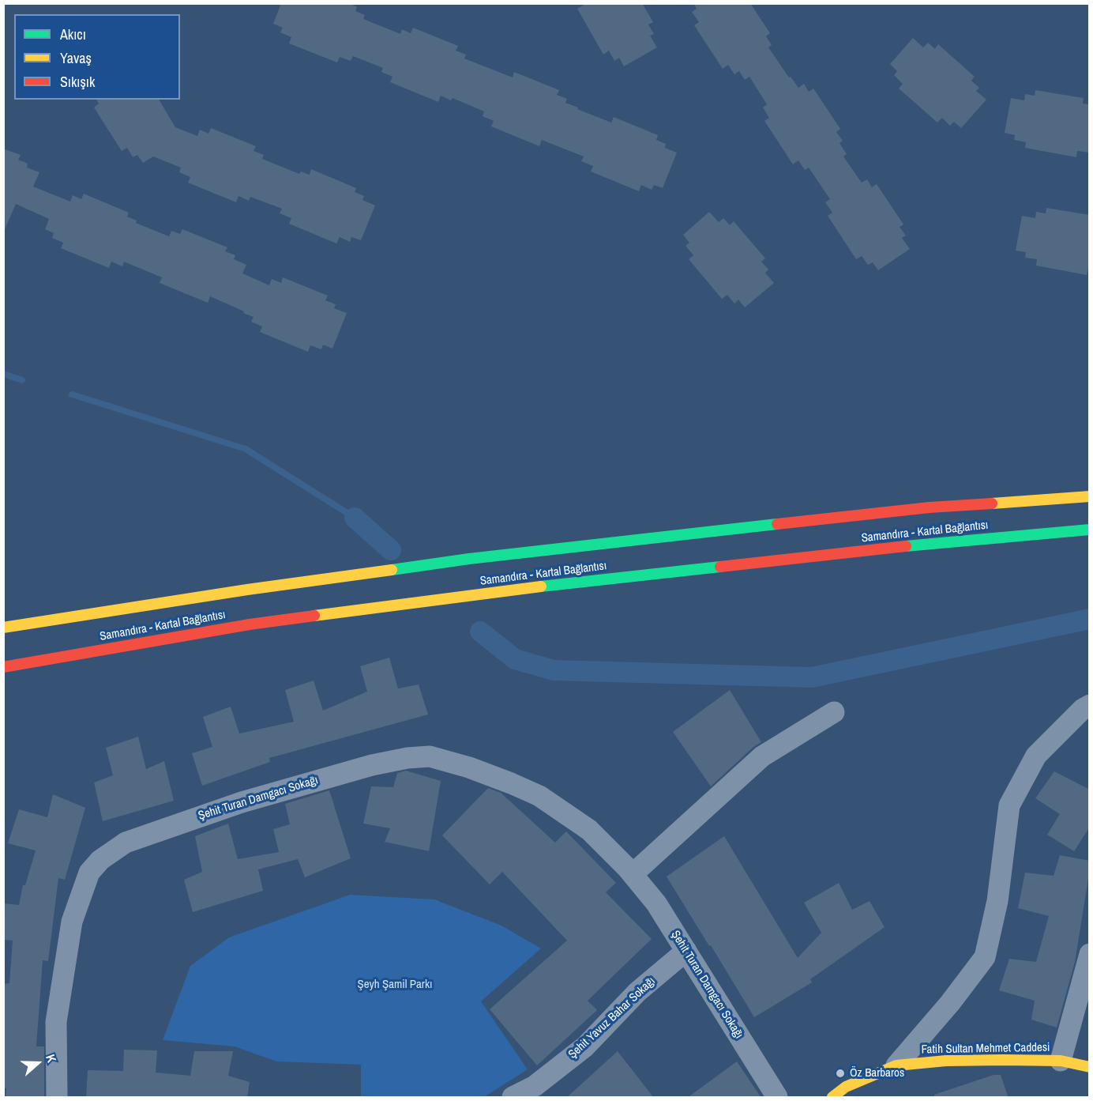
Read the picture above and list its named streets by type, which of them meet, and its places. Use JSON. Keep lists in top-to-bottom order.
{
  "streets": {
    "main road": ["Samandıra - Kartal Bağlantısı", "Fatih Sultan Mehmet Caddesi"],
    "street": ["Şehit Turan Damgacı Sokağı", "Şehit Yavuz Bahar Sokağı"]
  },
  "crossings": [
    ["Şehit Turan Damgacı Sokağı", "Şehit Yavuz Bahar Sokağı"]
  ],
  "parks": ["Şeyh Şamil Parkı"],
  "places": ["Öz Barbaros"],
  "legend": ["Akıcı", "Yavaş", "Sıkışık"],
  "north": "right"
}
